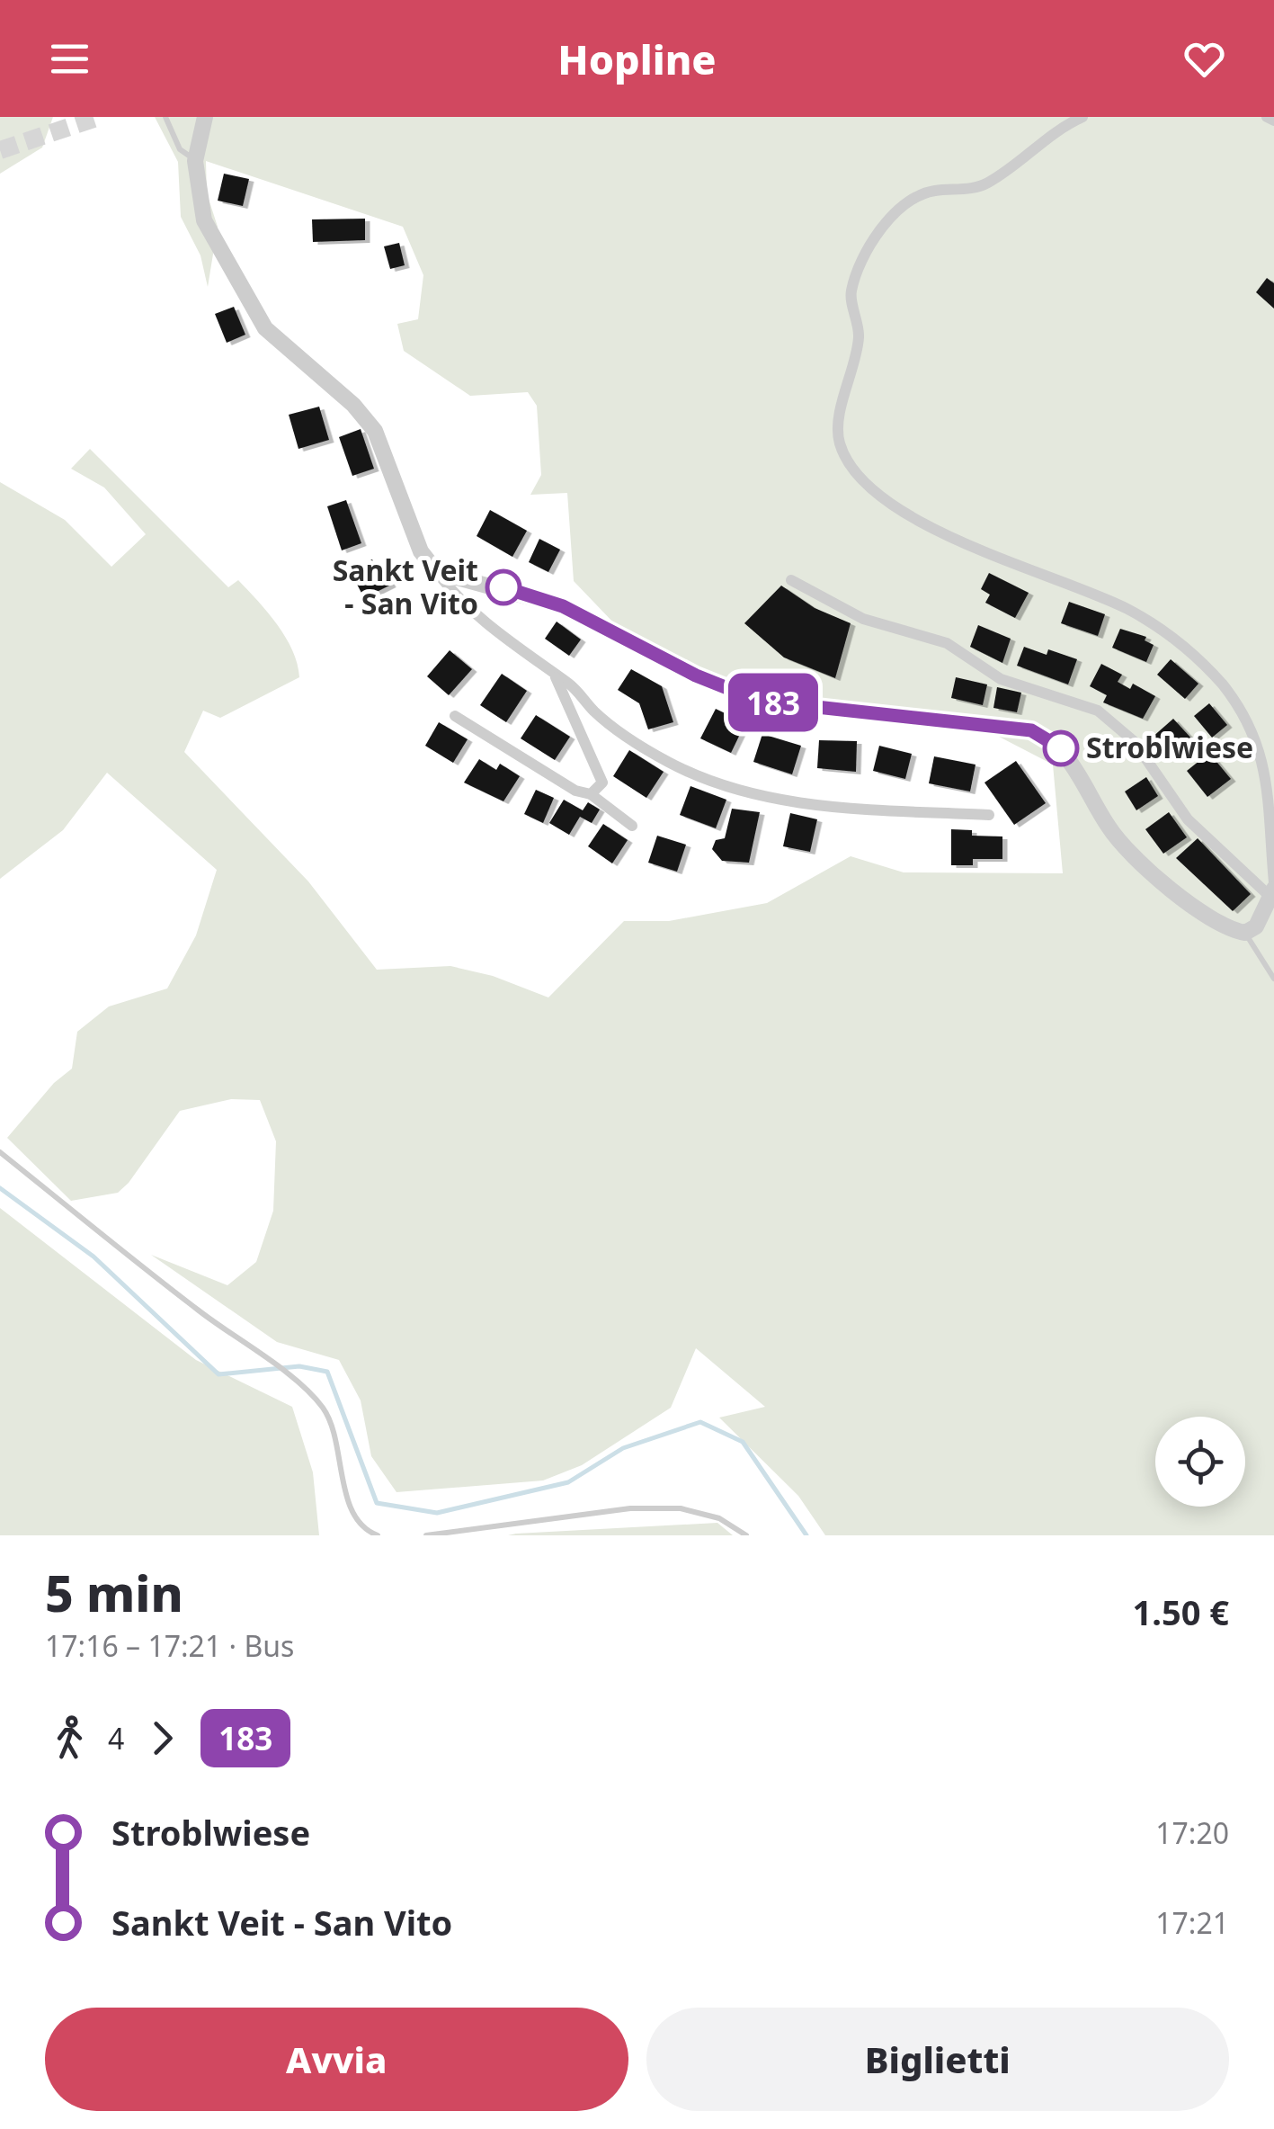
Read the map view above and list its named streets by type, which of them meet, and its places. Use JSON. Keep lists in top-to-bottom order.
{
  "places": ["Sankt Veit - San Vito", "Stroblwiese"],
  "lines": ["bus line 183"],
  "page": {
    "header": "Hopline",
    "on_map": "183",
    "heading": ["5 min", "17:16 – 17:21 · Bus", "1.50 €"],
    "legs": ["4", "183"],
    "list": [
      {
        "name": "Stroblwiese",
        "value": "17:20"
      },
      {
        "name": "Sankt Veit - San Vito",
        "value": "17:21"
      }
    ],
    "buttons": ["Avvia", "Biglietti"]
  }
}
